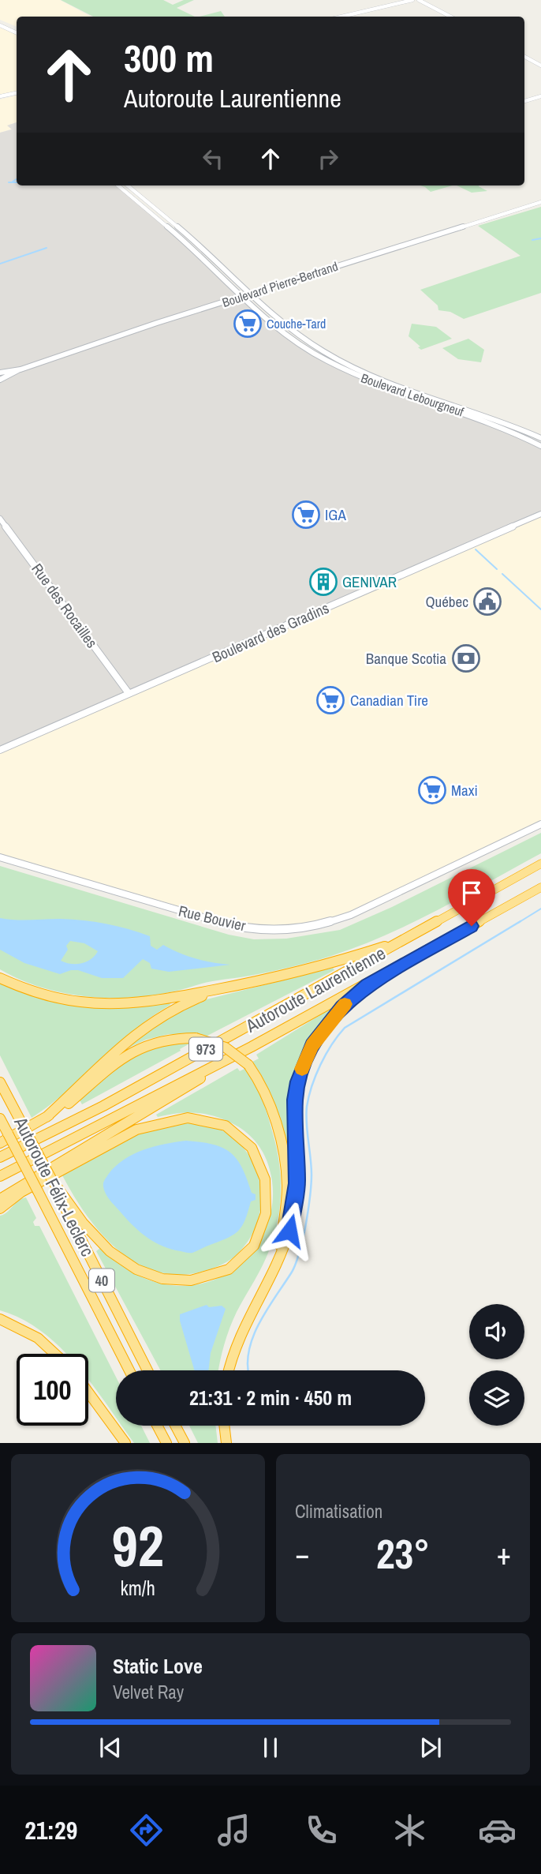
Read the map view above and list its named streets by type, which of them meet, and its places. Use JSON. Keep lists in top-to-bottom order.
{
  "streets": {
    "highway": [
      "Autoroute Laurentienne",
      "973",
      "Autoroute Félix-Leclerc",
      "40"
    ],
    "main road": [
      "Boulevard Pierre-Bertrand",
      "Boulevard Lebourgneuf",
      "Rue des Rocailles",
      "Boulevard des Gradins",
      "Rue Bouvier"
    ]
  },
  "crossings": [
    ["Boulevard Pierre-Bertrand", "Boulevard Lebourgneuf"],
    ["Rue des Rocailles", "Boulevard des Gradins"]
  ],
  "places": {
    "supermarket": [
      "Couche-Tard",
      "IGA",
      "Canadian Tire",
      "Maxi"
    ],
    "building": ["GENIVAR"],
    "public building": ["Québec"],
    "bank": ["Banque Scotia"]
  },
  "page": {
    "turn": ["300 m", "Autoroute Laurentienne"],
    "limit": "100",
    "trip": "21:31 · 2 min · 450 m",
    "tile": "Climatisation",
    "heat": ["−", "23°", "+"],
    "song": ["Static Love", "Velvet Ray"],
    "tabs": "21:29",
    "gauge": ["92", "km/h"]
  }
}
